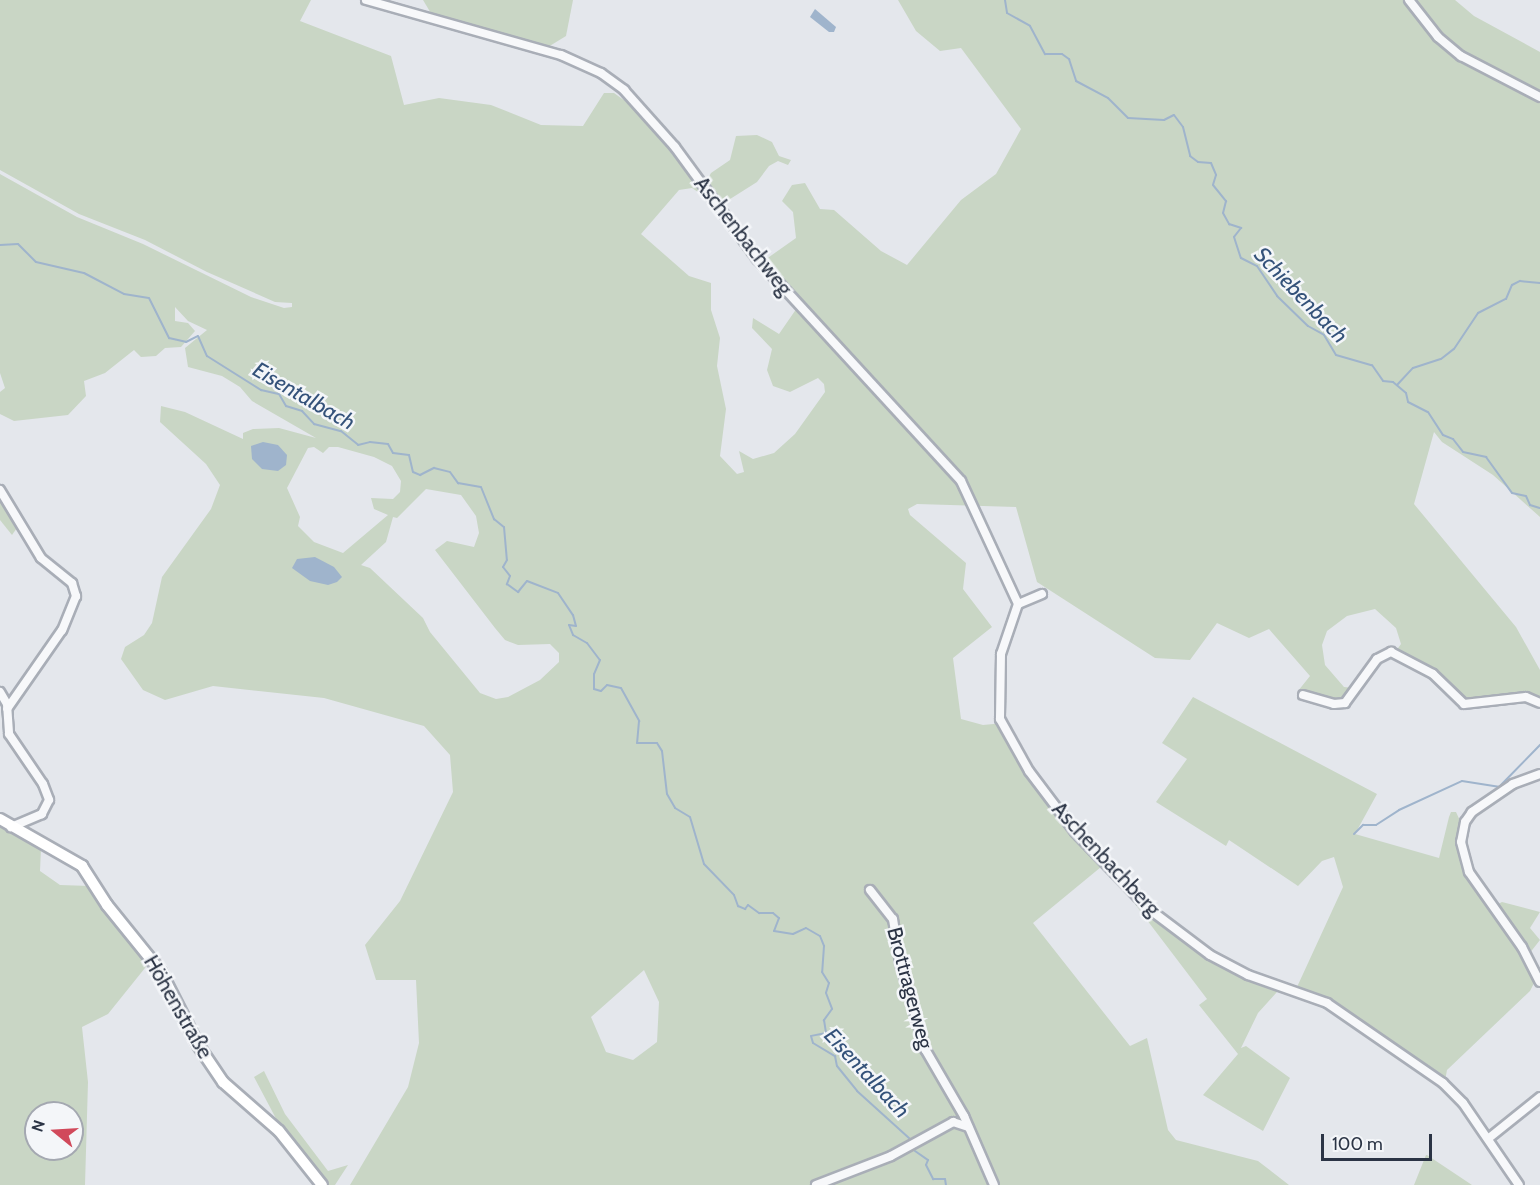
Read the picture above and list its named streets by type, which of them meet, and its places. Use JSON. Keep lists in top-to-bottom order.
{
  "streets": {
    "street": [
      "Aschenbachweg",
      "Aschenbachberg",
      "Brottragerweg",
      "Höhenstraße"
    ]
  },
  "crossings": [
    ["Aschenbachweg", "Aschenbachberg"]
  ],
  "water": ["Schiebenbach", "Eisentalbach"],
  "scale_bar": "100 m",
  "north": "left"
}
